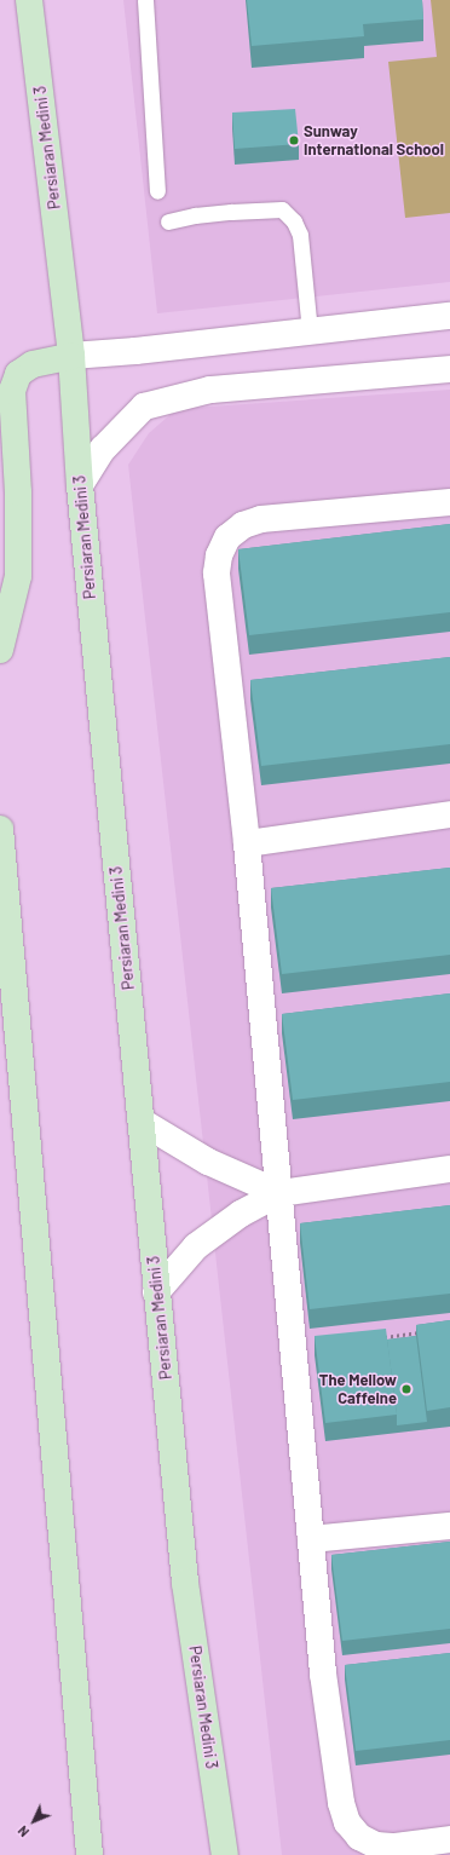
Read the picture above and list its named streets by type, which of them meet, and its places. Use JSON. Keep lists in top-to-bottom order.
{
  "streets": {
    "street": ["Persiaran Medini 3"]
  },
  "places": ["Sunway International School", "The Mellow Caffeine"],
  "north": "bottom left"
}
